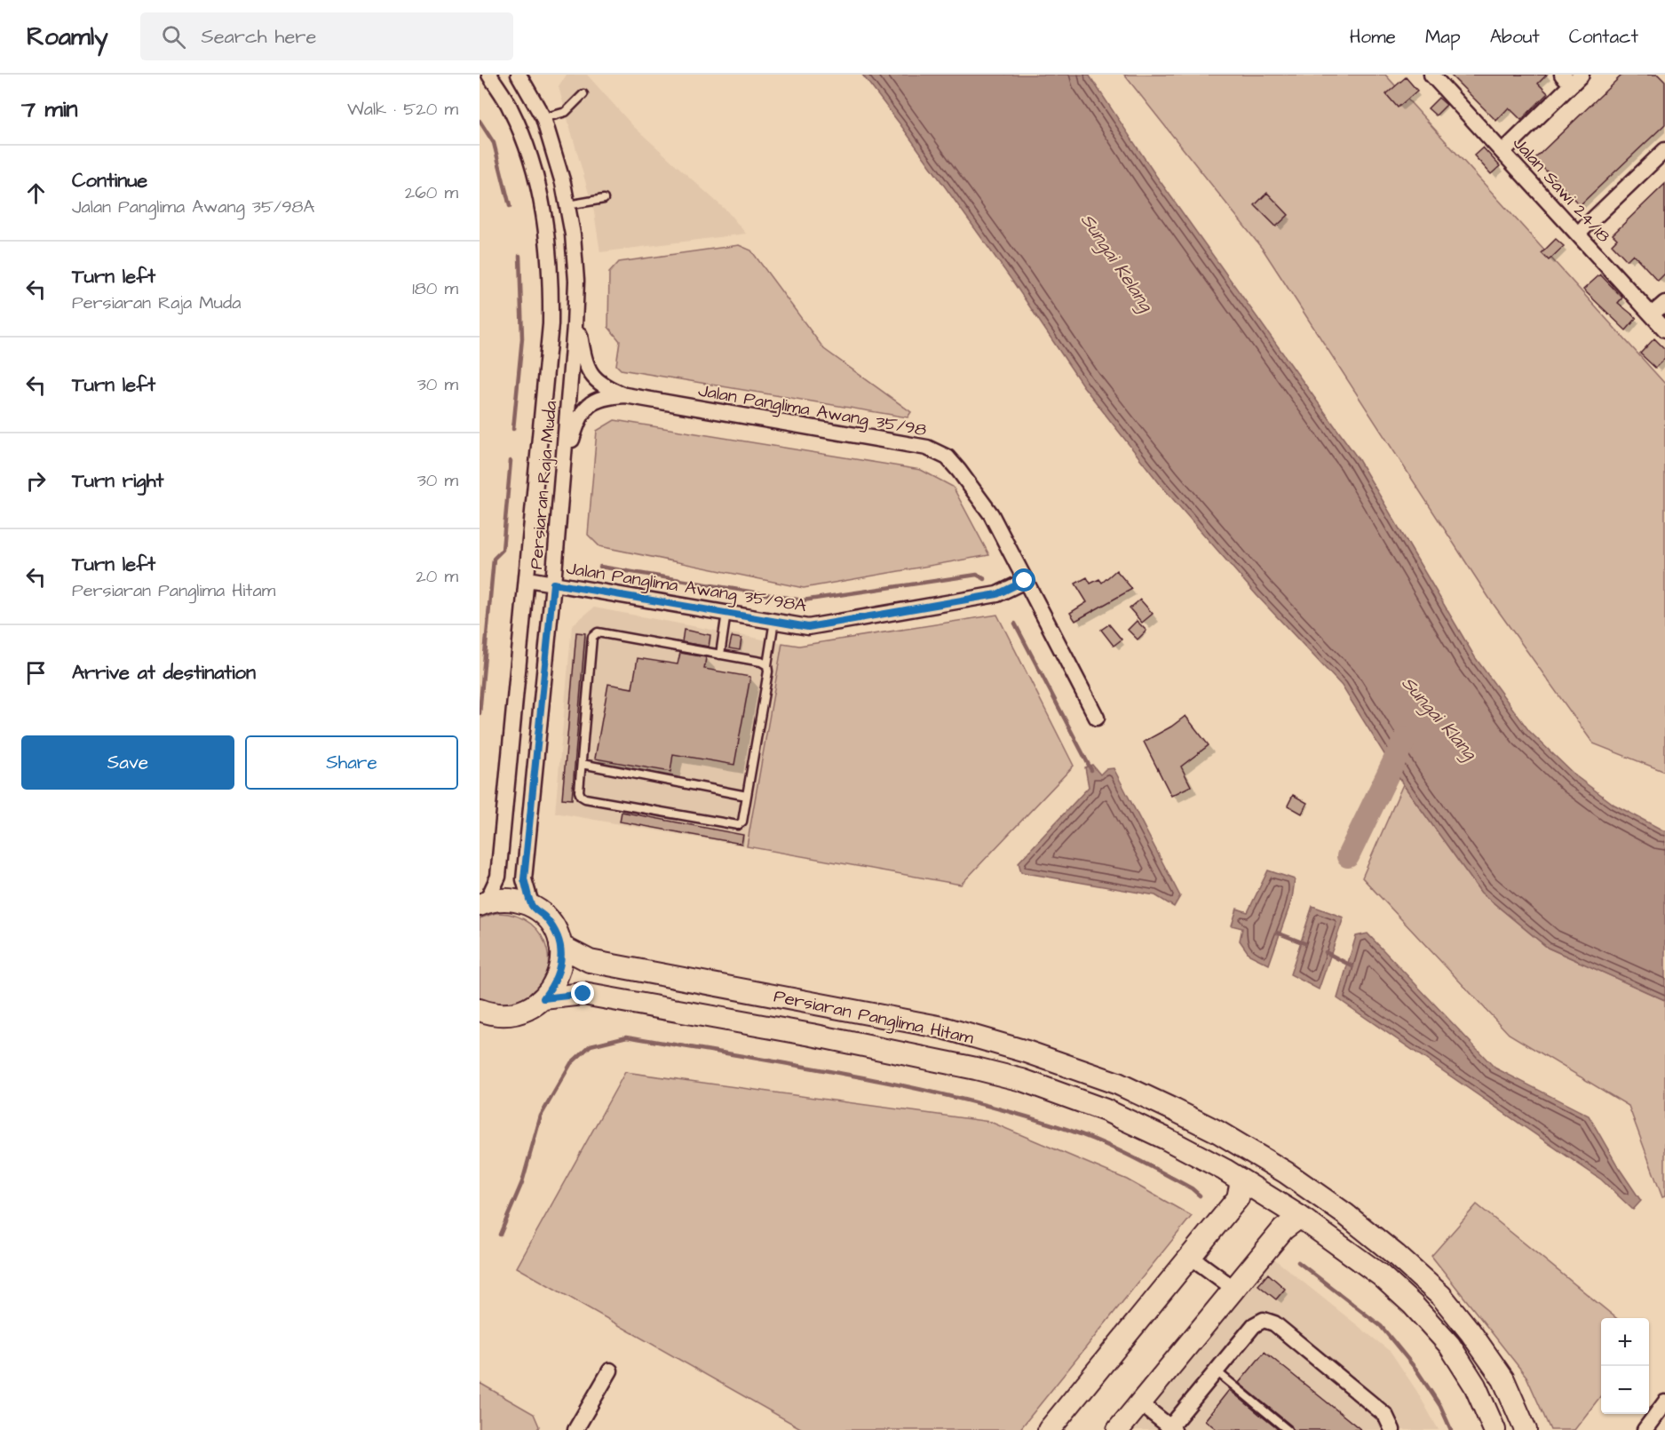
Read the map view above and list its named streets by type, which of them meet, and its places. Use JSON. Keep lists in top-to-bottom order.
{
  "streets": {
    "main road": ["Persiaran Panglima Hitam"],
    "street": [
      "Jalan Sawi 24/18",
      "Jalan Panglima Awang 35/98",
      "Persiaran Raja Muda",
      "Jalan Panglima Awang 35/98A"
    ]
  },
  "crossings": [
    ["Jalan Panglima Awang 35/98", "Jalan Panglima Awang 35/98A"],
    ["Persiaran Raja Muda", "Jalan Panglima Awang 35/98A"]
  ],
  "water": ["Sungai Kelang", "Sungai Klang"],
  "page": {
    "header": "Roamly",
    "search": "Search here",
    "nav": [
      "Home",
      "Map",
      "About",
      "Contact"
    ],
    "heading": ["7 min", "Walk · 520 m"],
    "list": [
      ["Continue", "Jalan Panglima Awang 35/98A", "260 m"],
      ["Turn left", "Persiaran Raja Muda", "180 m"],
      ["Turn left", "30 m"],
      ["Turn right", "30 m"],
      ["Turn left", "Persiaran Panglima Hitam", "20 m"],
      "Arrive at destination"
    ],
    "buttons": ["Save", "Share"],
    "map_buttons": ["+", "−"]
  }
}
